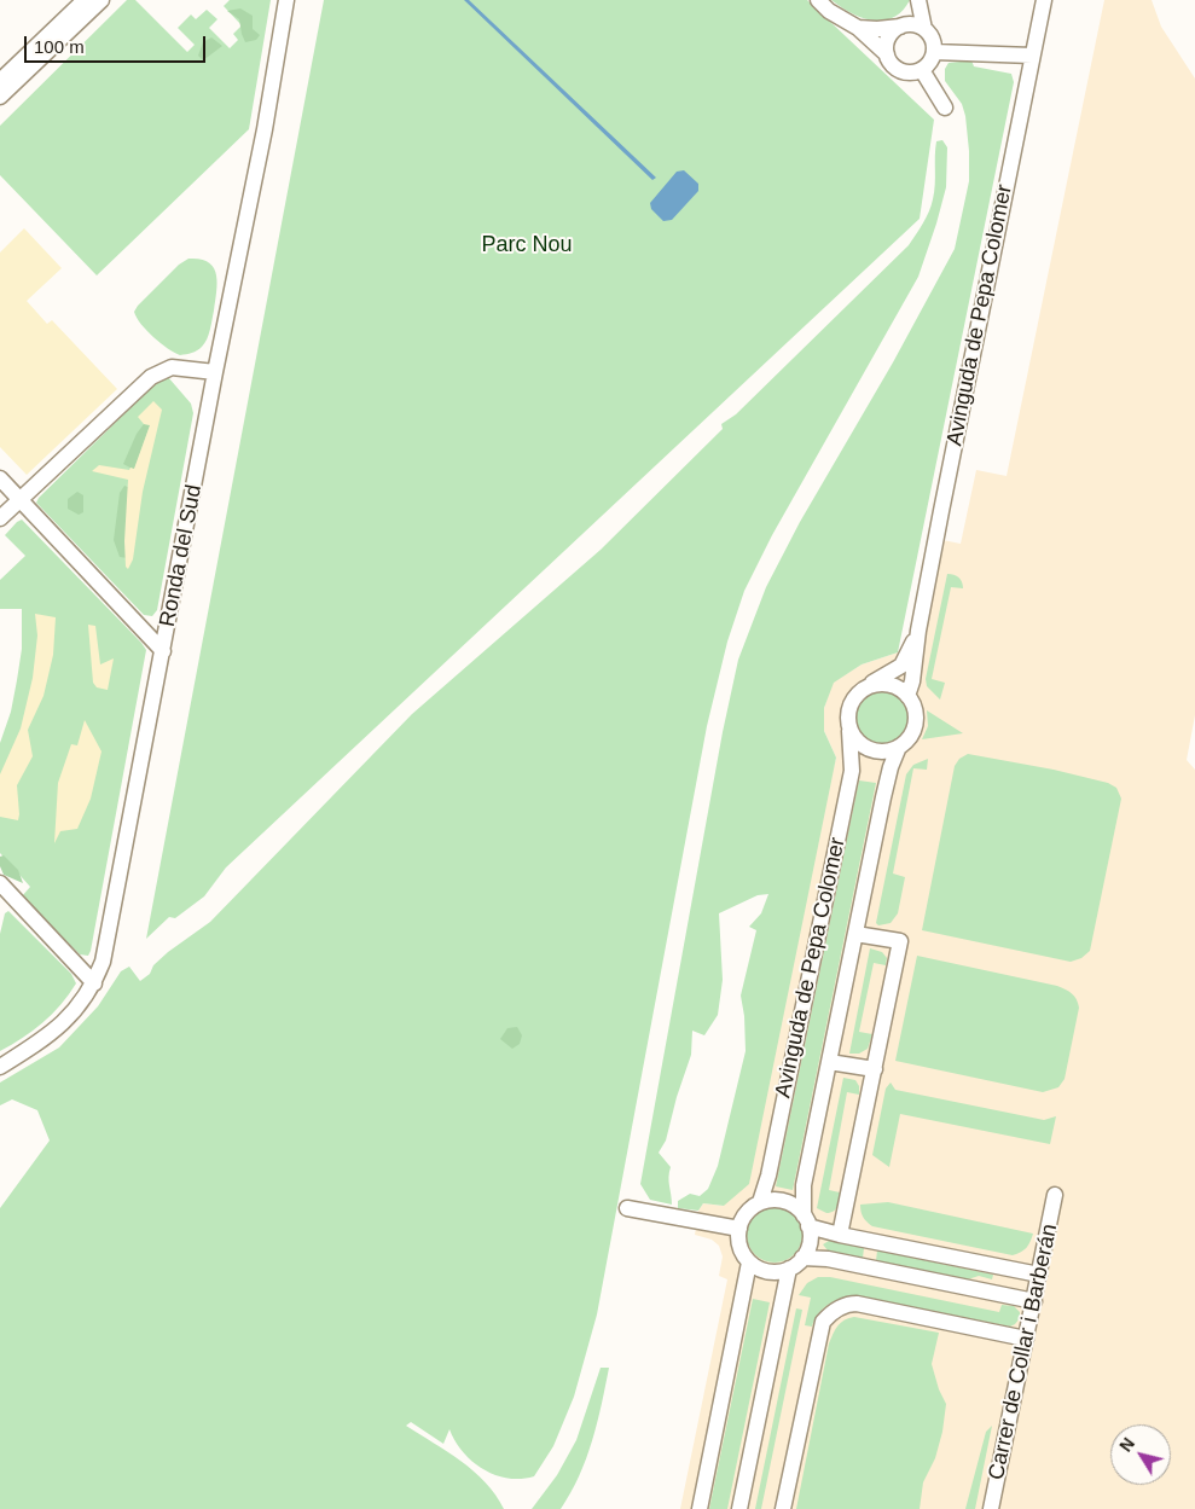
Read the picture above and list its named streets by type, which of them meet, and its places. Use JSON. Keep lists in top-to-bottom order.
{
  "streets": {
    "street": ["Avinguda de Pepa Colomer", "Ronda del Sud", "Carrer de Collar i Barberán"]
  },
  "parks": ["Parc Nou"],
  "scale_bar": "100 m",
  "north": "top left"
}
